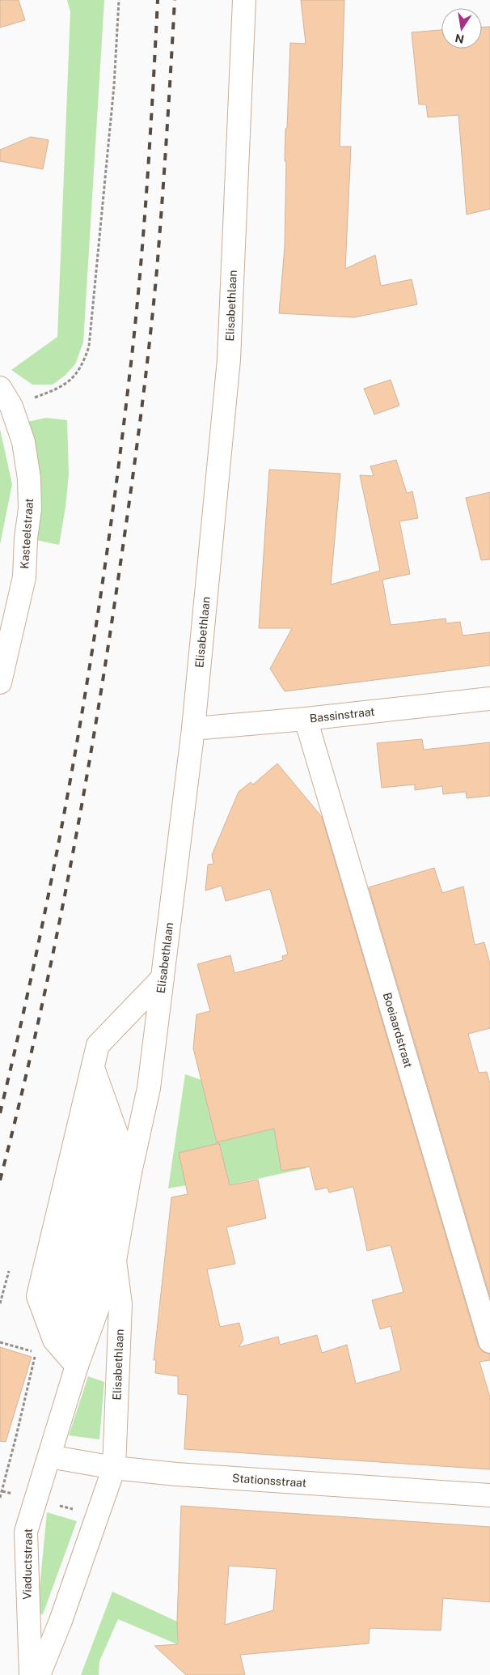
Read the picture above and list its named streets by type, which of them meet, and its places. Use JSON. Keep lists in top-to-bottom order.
{
  "streets": {
    "street": [
      "Elisabethlaan",
      "Kasteelstraat",
      "Bassinstraat",
      "Boeiaardstraat",
      "Stationsstraat",
      "Viaductstraat"
    ]
  },
  "crossings": [
    ["Elisabethlaan", "Bassinstraat"],
    ["Elisabethlaan", "Stationsstraat"],
    ["Elisabethlaan", "Viaductstraat"],
    ["Bassinstraat", "Boeiaardstraat"],
    ["Stationsstraat", "Viaductstraat"]
  ],
  "north": "bottom"
}
